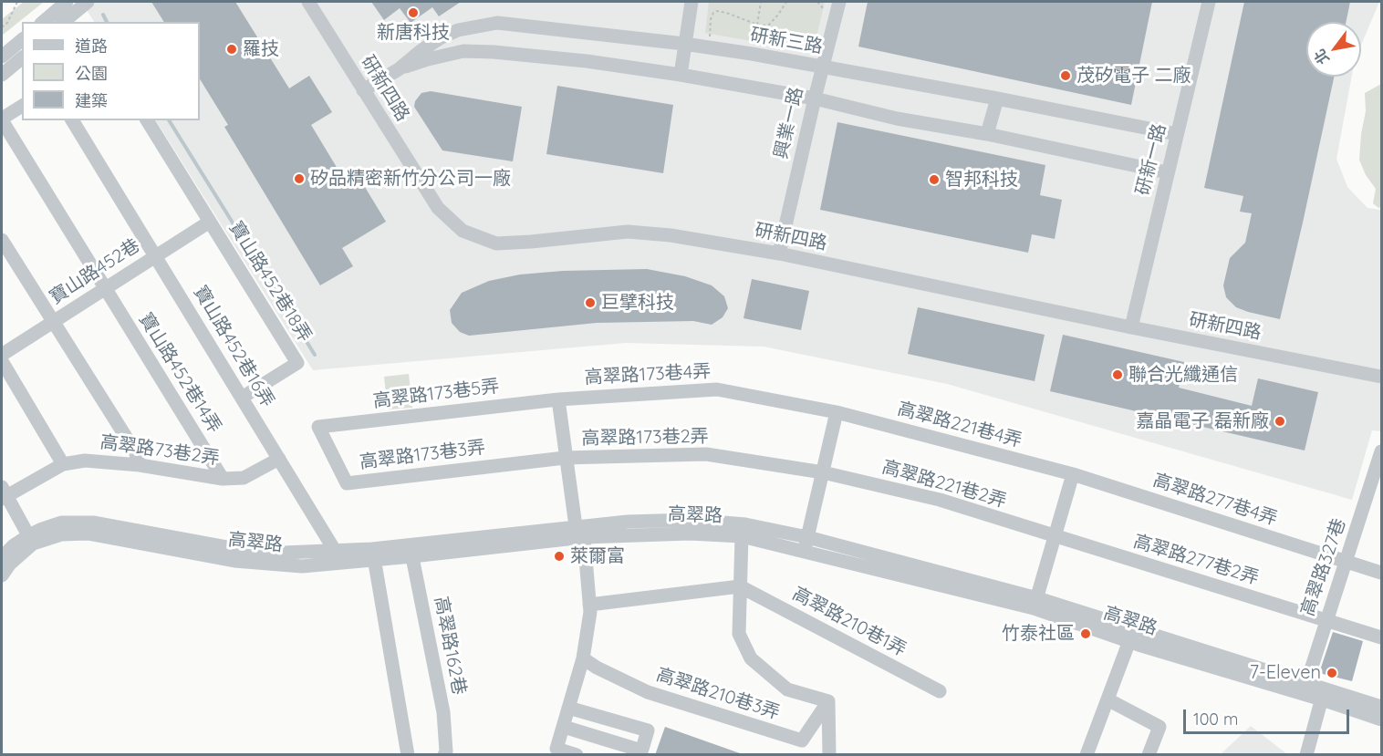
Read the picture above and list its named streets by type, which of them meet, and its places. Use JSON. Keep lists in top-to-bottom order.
{
  "streets": {
    "street": [
      "研新三路",
      "研新四路",
      "興業一路",
      "研新一路",
      "寶山路452巷",
      "寶山路452巷18弄",
      "寶山路452巷16弄",
      "寶山路452巷14弄",
      "高翠路173巷4弄",
      "高翠路173巷5弄",
      "高翠路221巷4弄",
      "高翠路173巷2弄",
      "高翠路73巷2弄",
      "高翠路173巷3弄",
      "高翠路221巷2弄",
      "高翠路277巷4弄",
      "高翠路",
      "高翠路277巷2弄",
      "高翠路327巷",
      "高翠路210巷1弄",
      "高翠路162巷",
      "高翠路210巷3弄"
    ]
  },
  "crossings": [
    ["研新三路", "研新四路"],
    ["研新三路", "興業一路"],
    ["研新三路", "研新一路"],
    ["研新四路", "興業一路"],
    ["研新四路", "研新一路"],
    ["寶山路452巷", "寶山路452巷18弄"],
    ["寶山路452巷", "寶山路452巷16弄"],
    ["寶山路452巷", "寶山路452巷14弄"],
    ["寶山路452巷18弄", "寶山路452巷16弄"],
    ["寶山路452巷16弄", "高翠路73巷2弄"],
    ["寶山路452巷16弄", "高翠路"],
    ["寶山路452巷14弄", "高翠路73巷2弄"],
    ["高翠路173巷4弄", "高翠路173巷5弄"],
    ["高翠路173巷4弄", "高翠路221巷4弄"],
    ["高翠路173巷5弄", "高翠路173巷3弄"],
    ["高翠路221巷4弄", "高翠路277巷4弄"],
    ["高翠路173巷2弄", "高翠路173巷3弄"],
    ["高翠路173巷2弄", "高翠路221巷2弄"],
    ["高翠路221巷2弄", "高翠路277巷2弄"],
    ["高翠路277巷4弄", "高翠路327巷"],
    ["高翠路", "高翠路327巷"],
    ["高翠路", "高翠路162巷"],
    ["高翠路277巷2弄", "高翠路327巷"]
  ],
  "places": [
    "新唐科技",
    "羅技",
    "茂矽電子 二廠",
    "矽品精密新竹分公司一廠",
    "智邦科技",
    "巨擘科技",
    "聯合光纖通信",
    "嘉晶電子 磊新廠",
    "萊爾富",
    "竹泰社區",
    "7-Eleven"
  ],
  "legend": ["道路", "公園", "建築"],
  "scale_bar": "100 m",
  "north": "bottom left"
}
